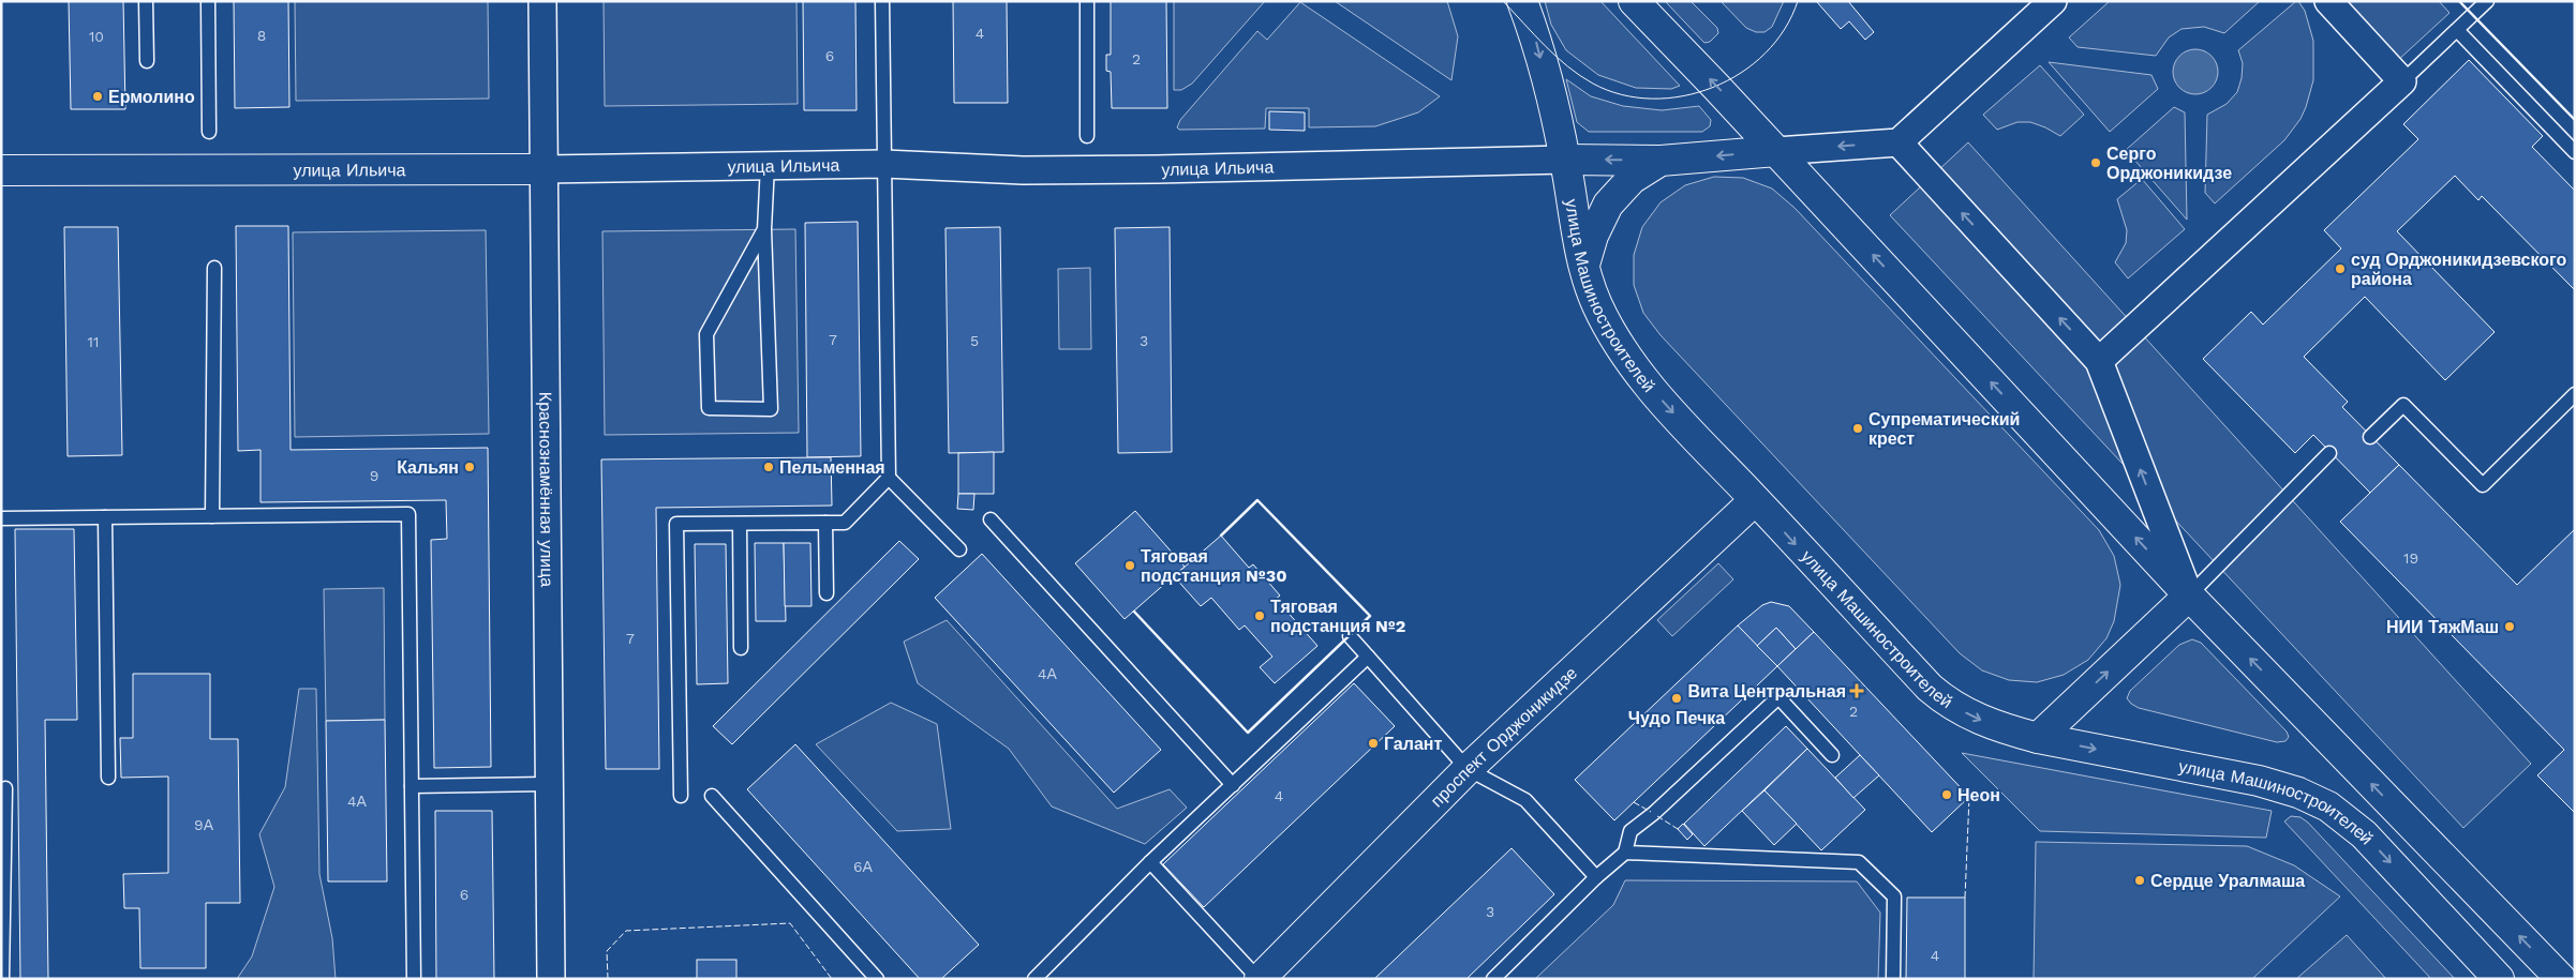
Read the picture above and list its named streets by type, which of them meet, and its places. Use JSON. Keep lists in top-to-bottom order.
{
  "streets": {
    "main road": ["улица Ильича", "улица Машиностроителей", "проспект Орджоникидзе"],
    "street": ["Краснознамённая улица"]
  },
  "crossings": [
    ["улица Ильича", "улица Машиностроителей"],
    ["улица Ильича", "Краснознамённая улица"],
    ["улица Машиностроителей", "проспект Орджоникидзе"]
  ],
  "places": {
    "other": [
      "Ермолино",
      "Серго Орджоникидзе",
      "суд Орджоникидзевского района",
      "Супрематический крест",
      "Кальян",
      "Пельменная",
      "Тяговая подстанция №30",
      "Тяговая подстанция №2",
      "НИИ ТяжМаш",
      "Чудо Печка",
      "Галант",
      "Неон",
      "Сердце Уралмаша"
    ],
    "health": ["Вита Центральная"]
  },
  "house_numbers": [
    "4",
    "8",
    "10",
    "6",
    "2",
    "7",
    "5",
    "3",
    "11",
    "9",
    "19",
    "7",
    "4А",
    "2",
    "4",
    "4А",
    "9А",
    "6А",
    "6",
    "3",
    "4"
  ]
}
